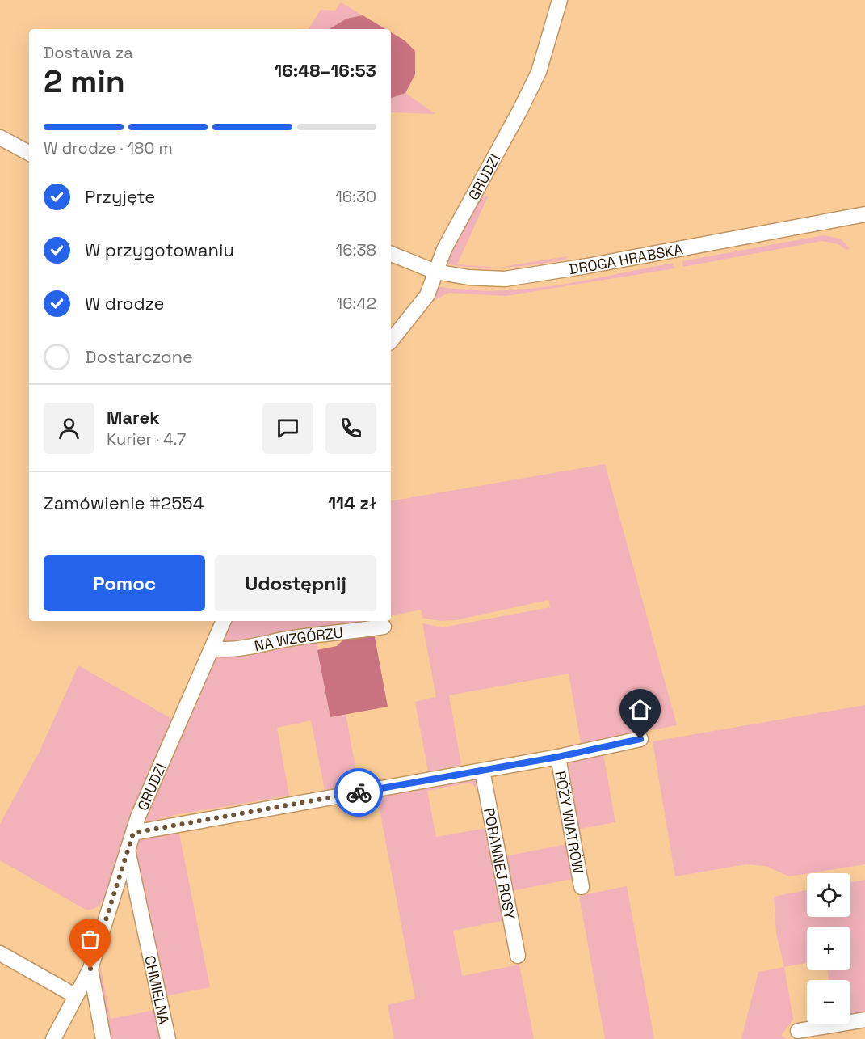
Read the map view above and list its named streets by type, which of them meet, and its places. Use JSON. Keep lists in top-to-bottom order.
{
  "streets": {
    "street": [
      "GRUDZI",
      "DROGA HRABSKA",
      "NA WZGÓRZU",
      "RÓŻY WIATRÓW",
      "PORANNEJ ROSY",
      "CHMIELNA"
    ]
  },
  "crossings": [
    ["GRUDZI", "DROGA HRABSKA"],
    ["GRUDZI", "NA WZGÓRZU"],
    ["GRUDZI", "CHMIELNA"]
  ],
  "page": {
    "heading": ["2 min", "Dostawa za", "16:48–16:53"],
    "panel": [
      "Marek",
      "Kurier · 4.7",
      "Zamówienie #2554",
      "114 zł"
    ],
    "bar": "W drodze · 180 m",
    "list": [
      ["Przyjęte", "16:30"],
      ["W przygotowaniu", "16:38"],
      ["W drodze", "16:42"],
      "Dostarczone"
    ],
    "buttons": ["Pomoc", "Udostępnij"],
    "map_buttons": ["+", "−"]
  }
}
